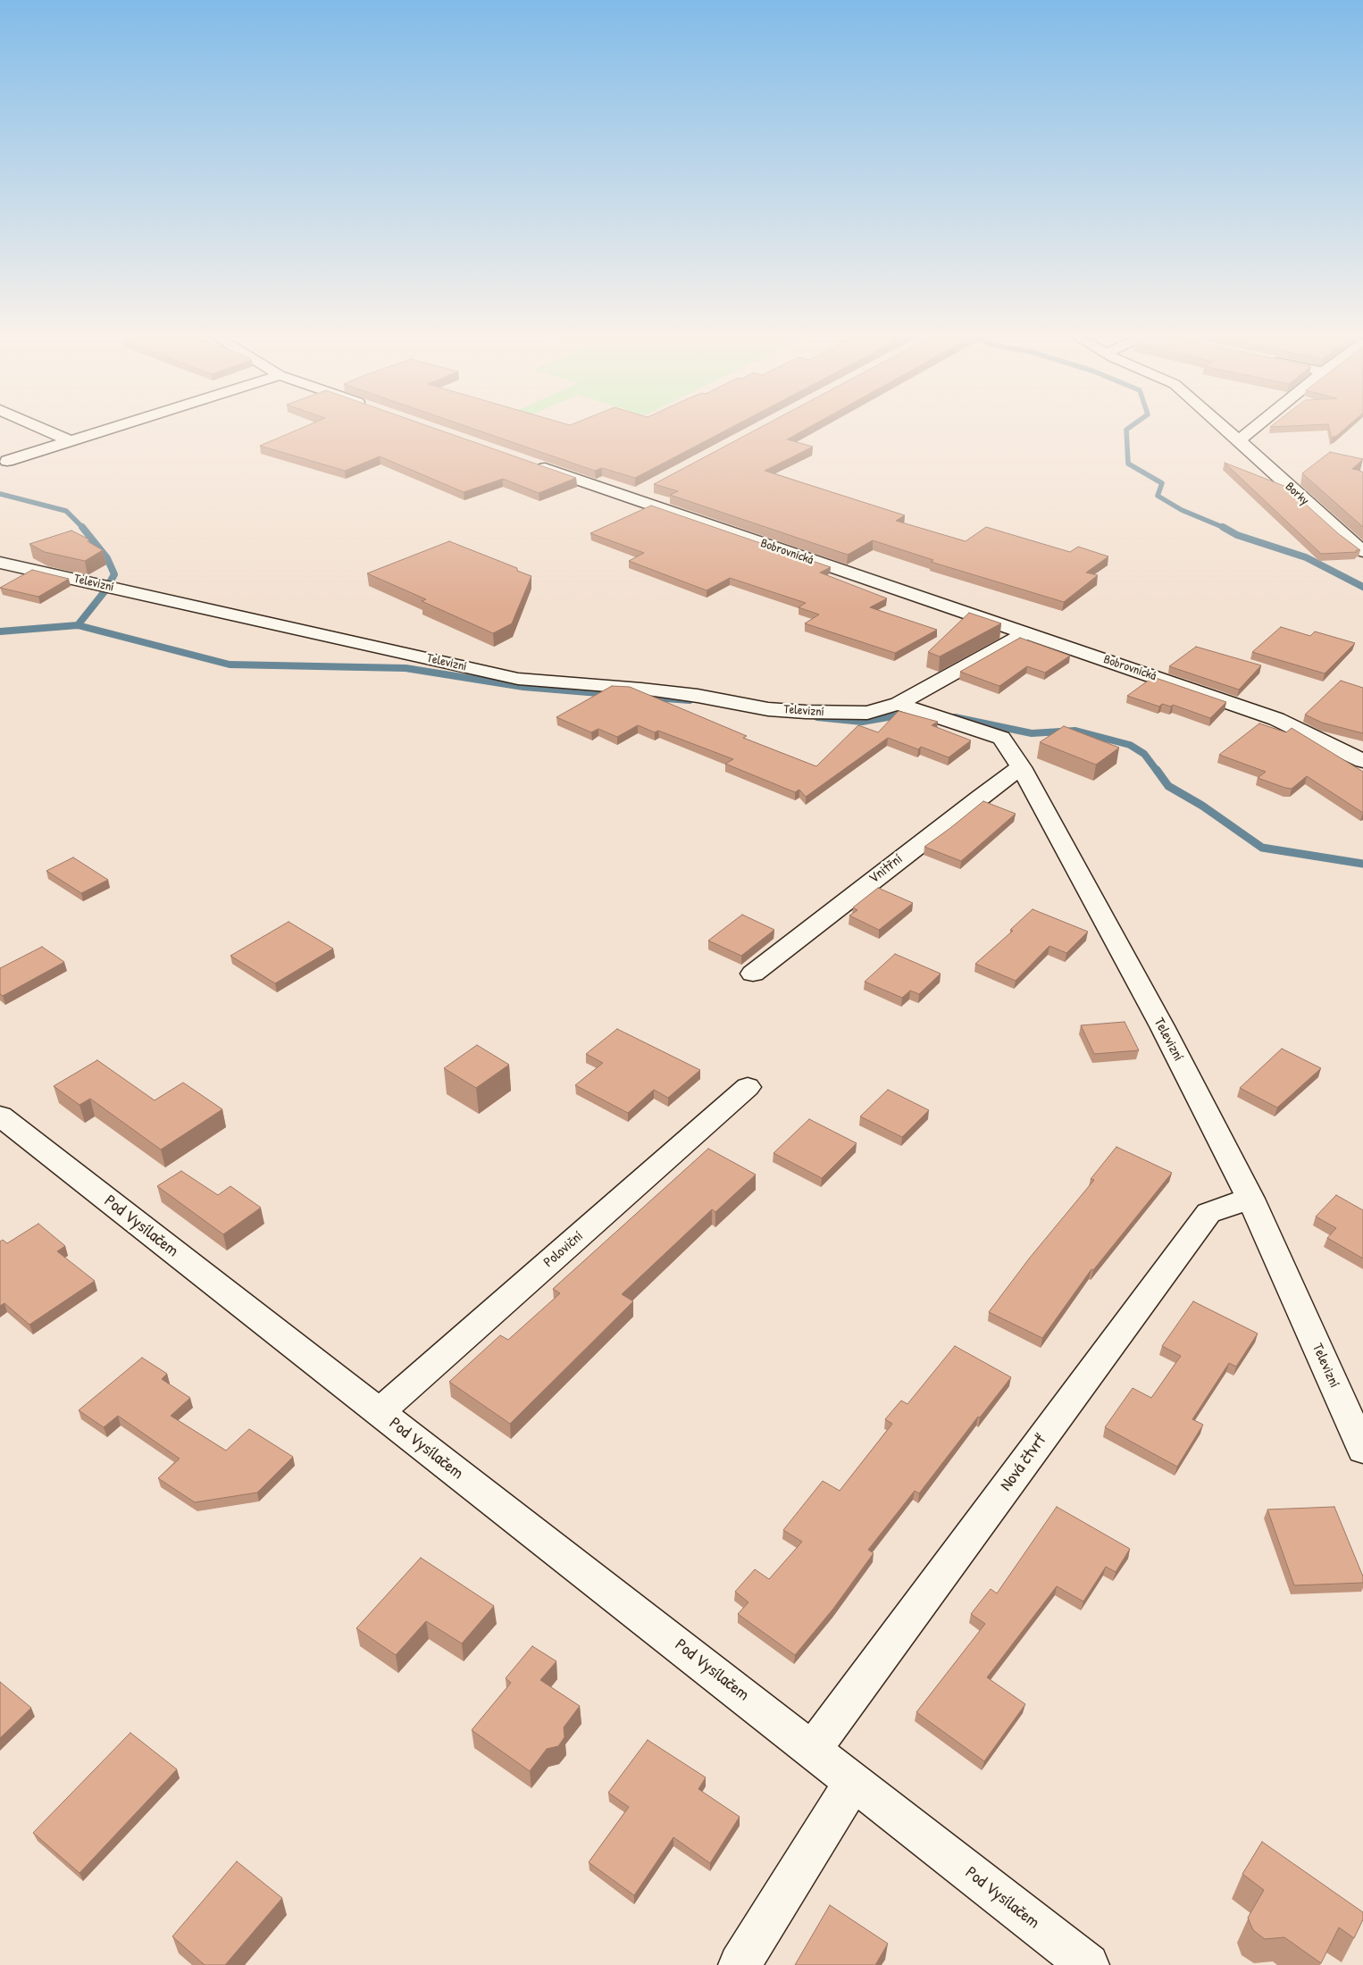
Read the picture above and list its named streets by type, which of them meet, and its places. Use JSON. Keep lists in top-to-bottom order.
{
  "streets": {
    "street": [
      "Borky",
      "Bobrovnická",
      "Televizní",
      "Vnitřní",
      "Pod Vysílačem",
      "Poloviční",
      "Nová čtvrť"
    ]
  },
  "crossings": [
    ["Bobrovnická", "Televizní"],
    ["Televizní", "Vnitřní"],
    ["Televizní", "Nová čtvrť"],
    ["Pod Vysílačem", "Poloviční"],
    ["Pod Vysílačem", "Nová čtvrť"]
  ]
}
